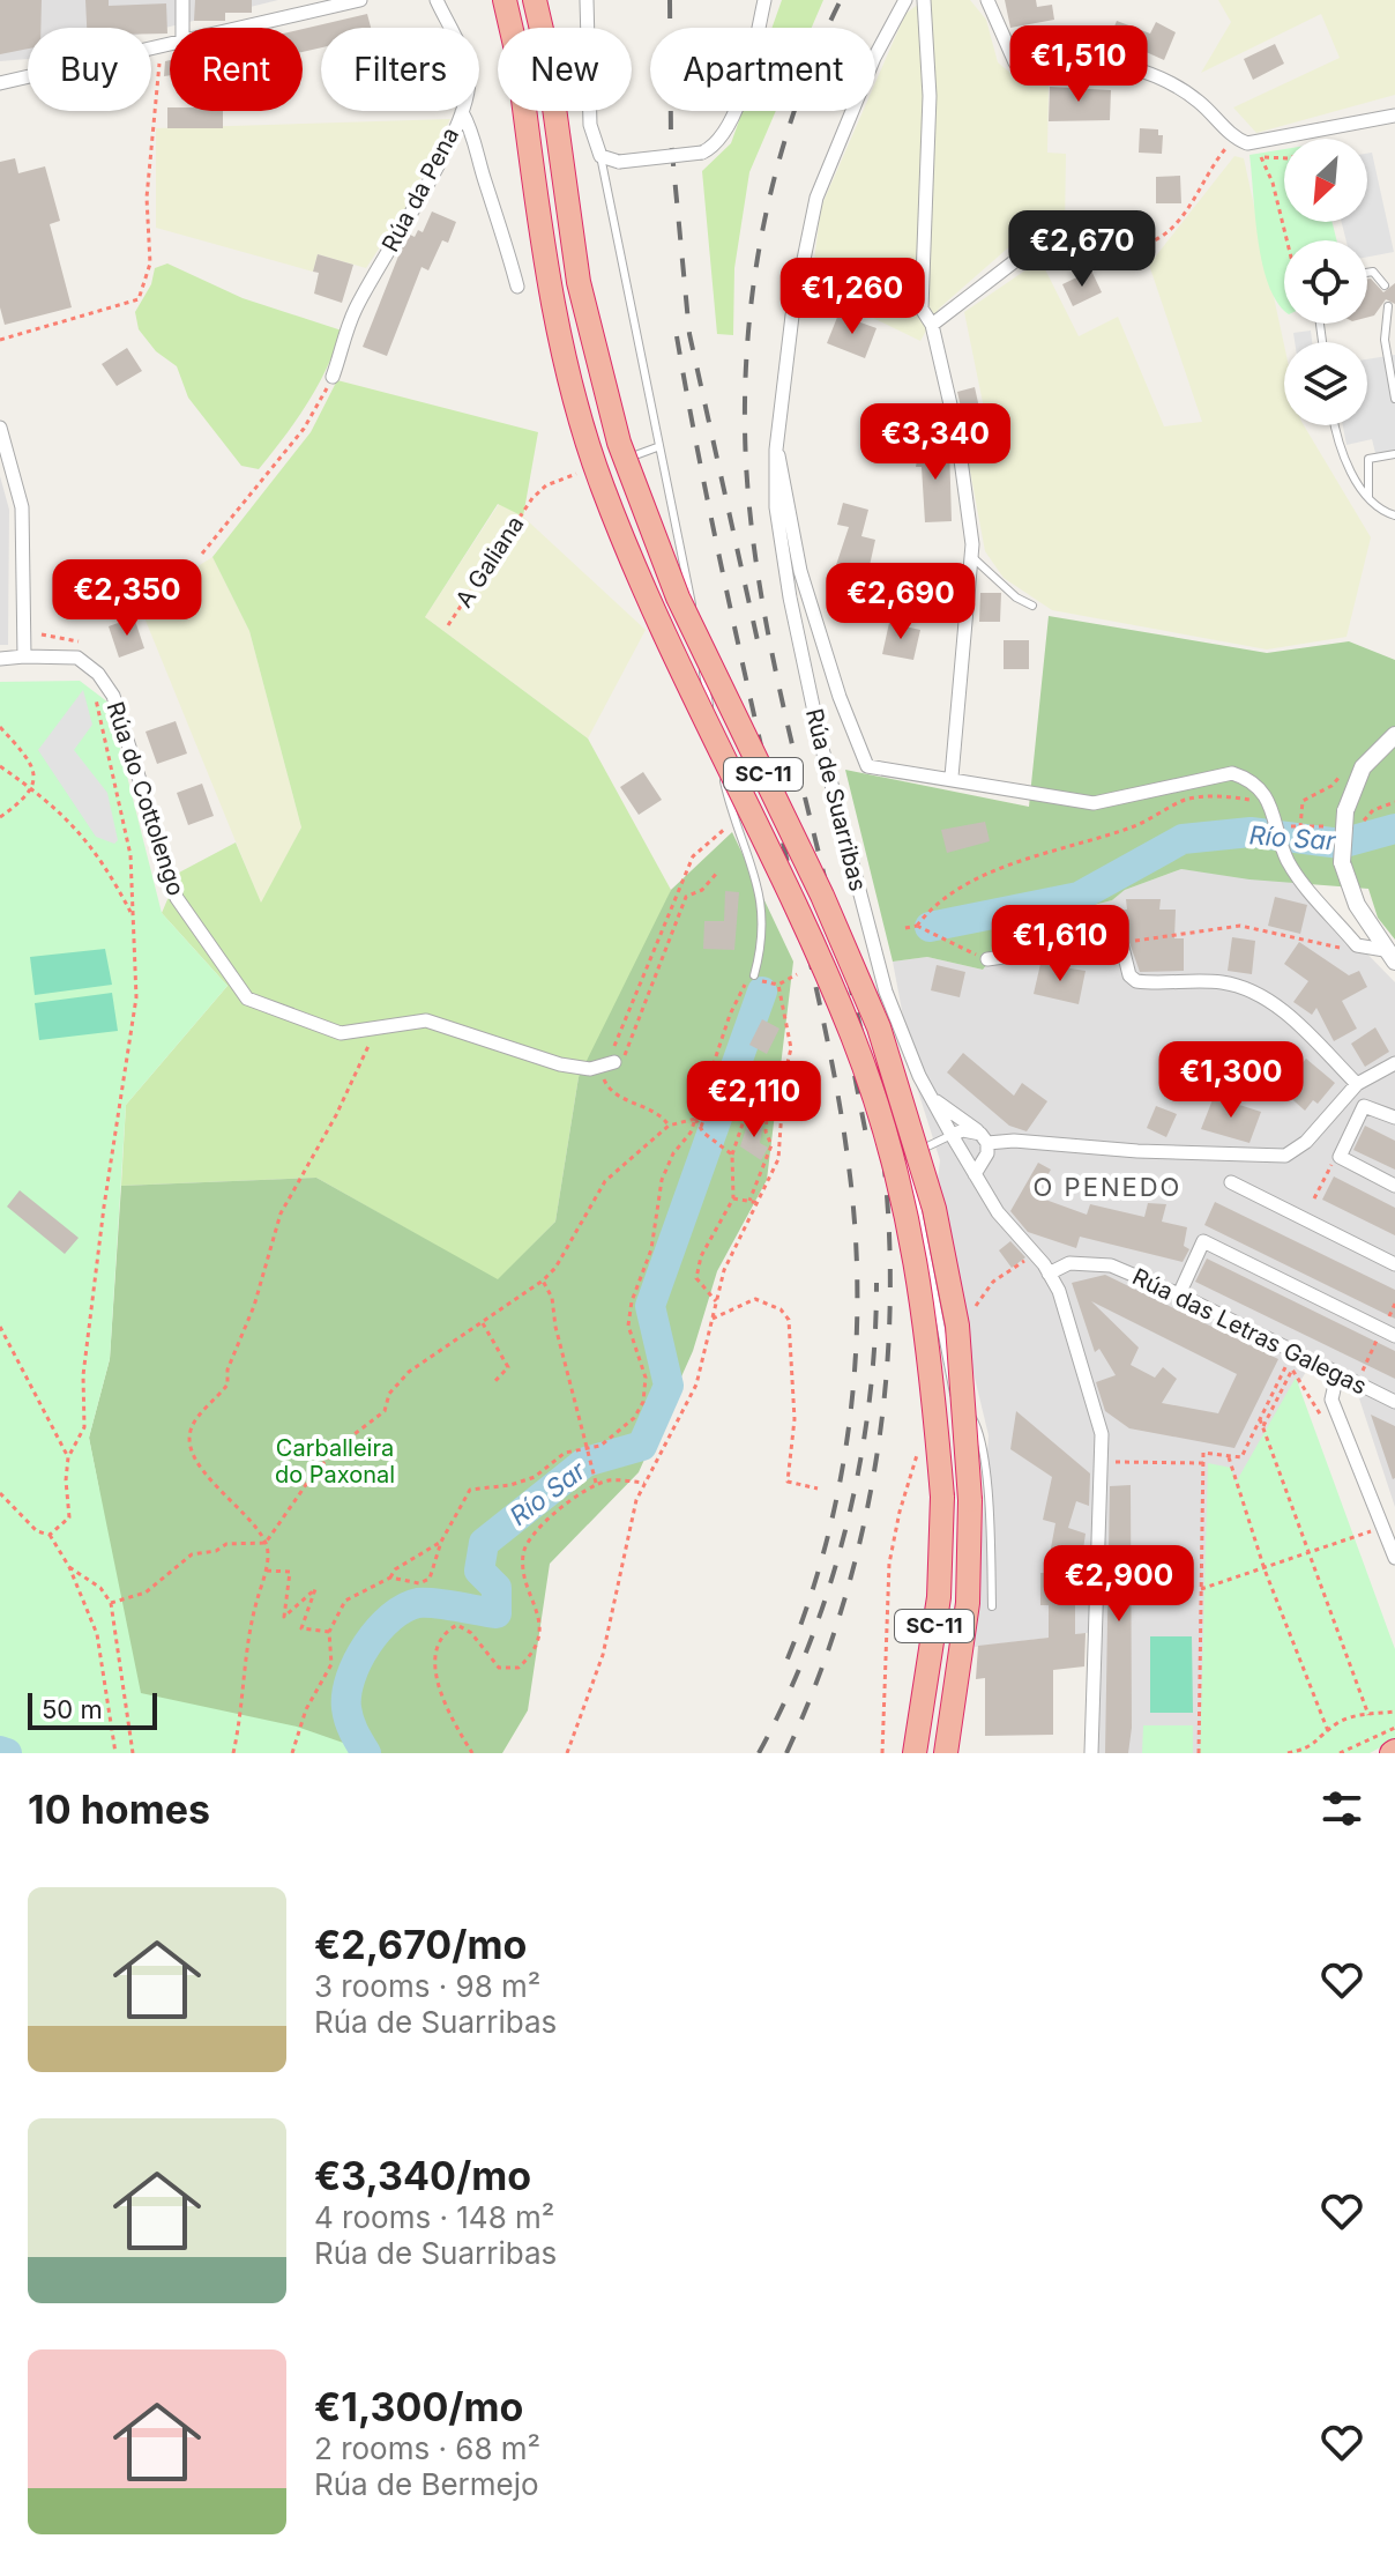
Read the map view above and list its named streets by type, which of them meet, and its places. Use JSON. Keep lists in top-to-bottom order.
{
  "streets": {
    "highway": ["SC-11"],
    "street": [
      "Rúa da Pena",
      "Rúa do Cottolengo",
      "Rúa de Suarribas",
      "Rúa das Letras Galegas"
    ],
    "path": ["A Galiana"]
  },
  "crossings": [
    ["Rúa de Suarribas", "Rúa das Letras Galegas"]
  ],
  "districts": ["O PENEDO"],
  "water": ["Río Sar"],
  "parks": ["Carballeira do Paxonal"],
  "scale_bar": "50 m",
  "north": "bottom left",
  "page": {
    "price": [
      "€1,510",
      "€2,670",
      "€1,260",
      "€3,340",
      "€2,350",
      "€2,690",
      "€1,610",
      "€1,300",
      "€2,110",
      "€2,900"
    ],
    "chip": [
      "Buy",
      "Rent",
      "Filters",
      "New",
      "Apartment"
    ],
    "scale": "50 m",
    "heading": "10 homes",
    "list": [
      {
        "name": "€2,670/mo",
        "note": "3 rooms · 98 m² · Rúa de Suarribas"
      },
      {
        "name": "€3,340/mo",
        "note": "4 rooms · 148 m² · Rúa de Suarribas"
      },
      {
        "name": "€1,300/mo",
        "note": "2 rooms · 68 m² · Rúa de Bermejo"
      }
    ]
  }
}
